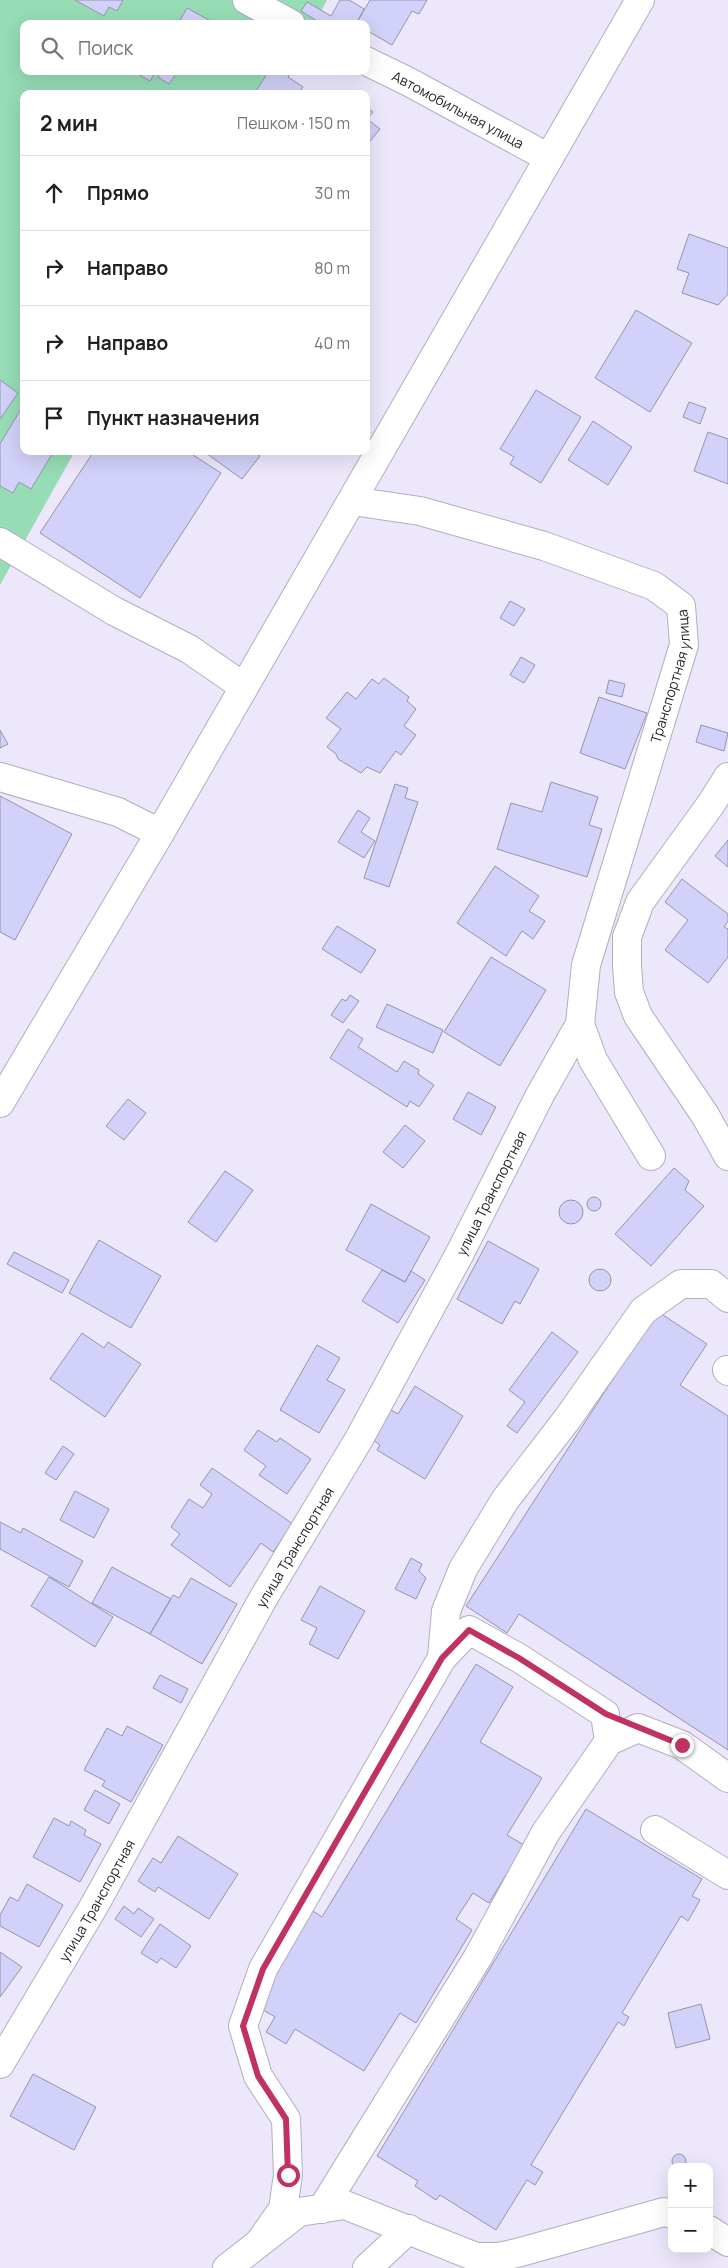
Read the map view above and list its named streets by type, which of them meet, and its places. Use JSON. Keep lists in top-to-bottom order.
{
  "streets": {
    "street": ["Автомобильная улица", "Транспортная улица", "улица Транспортная"]
  },
  "crossings": [
    ["Транспортная улица", "улица Транспортная"]
  ],
  "page": {
    "search": "Поиск",
    "heading": ["2 мин", "Пешком · 150 m"],
    "list": [
      ["Прямо", "30 m"],
      ["Направо", "80 m"],
      ["Направо", "40 m"],
      "Пункт назначения"
    ],
    "map_buttons": ["+", "−"]
  }
}
